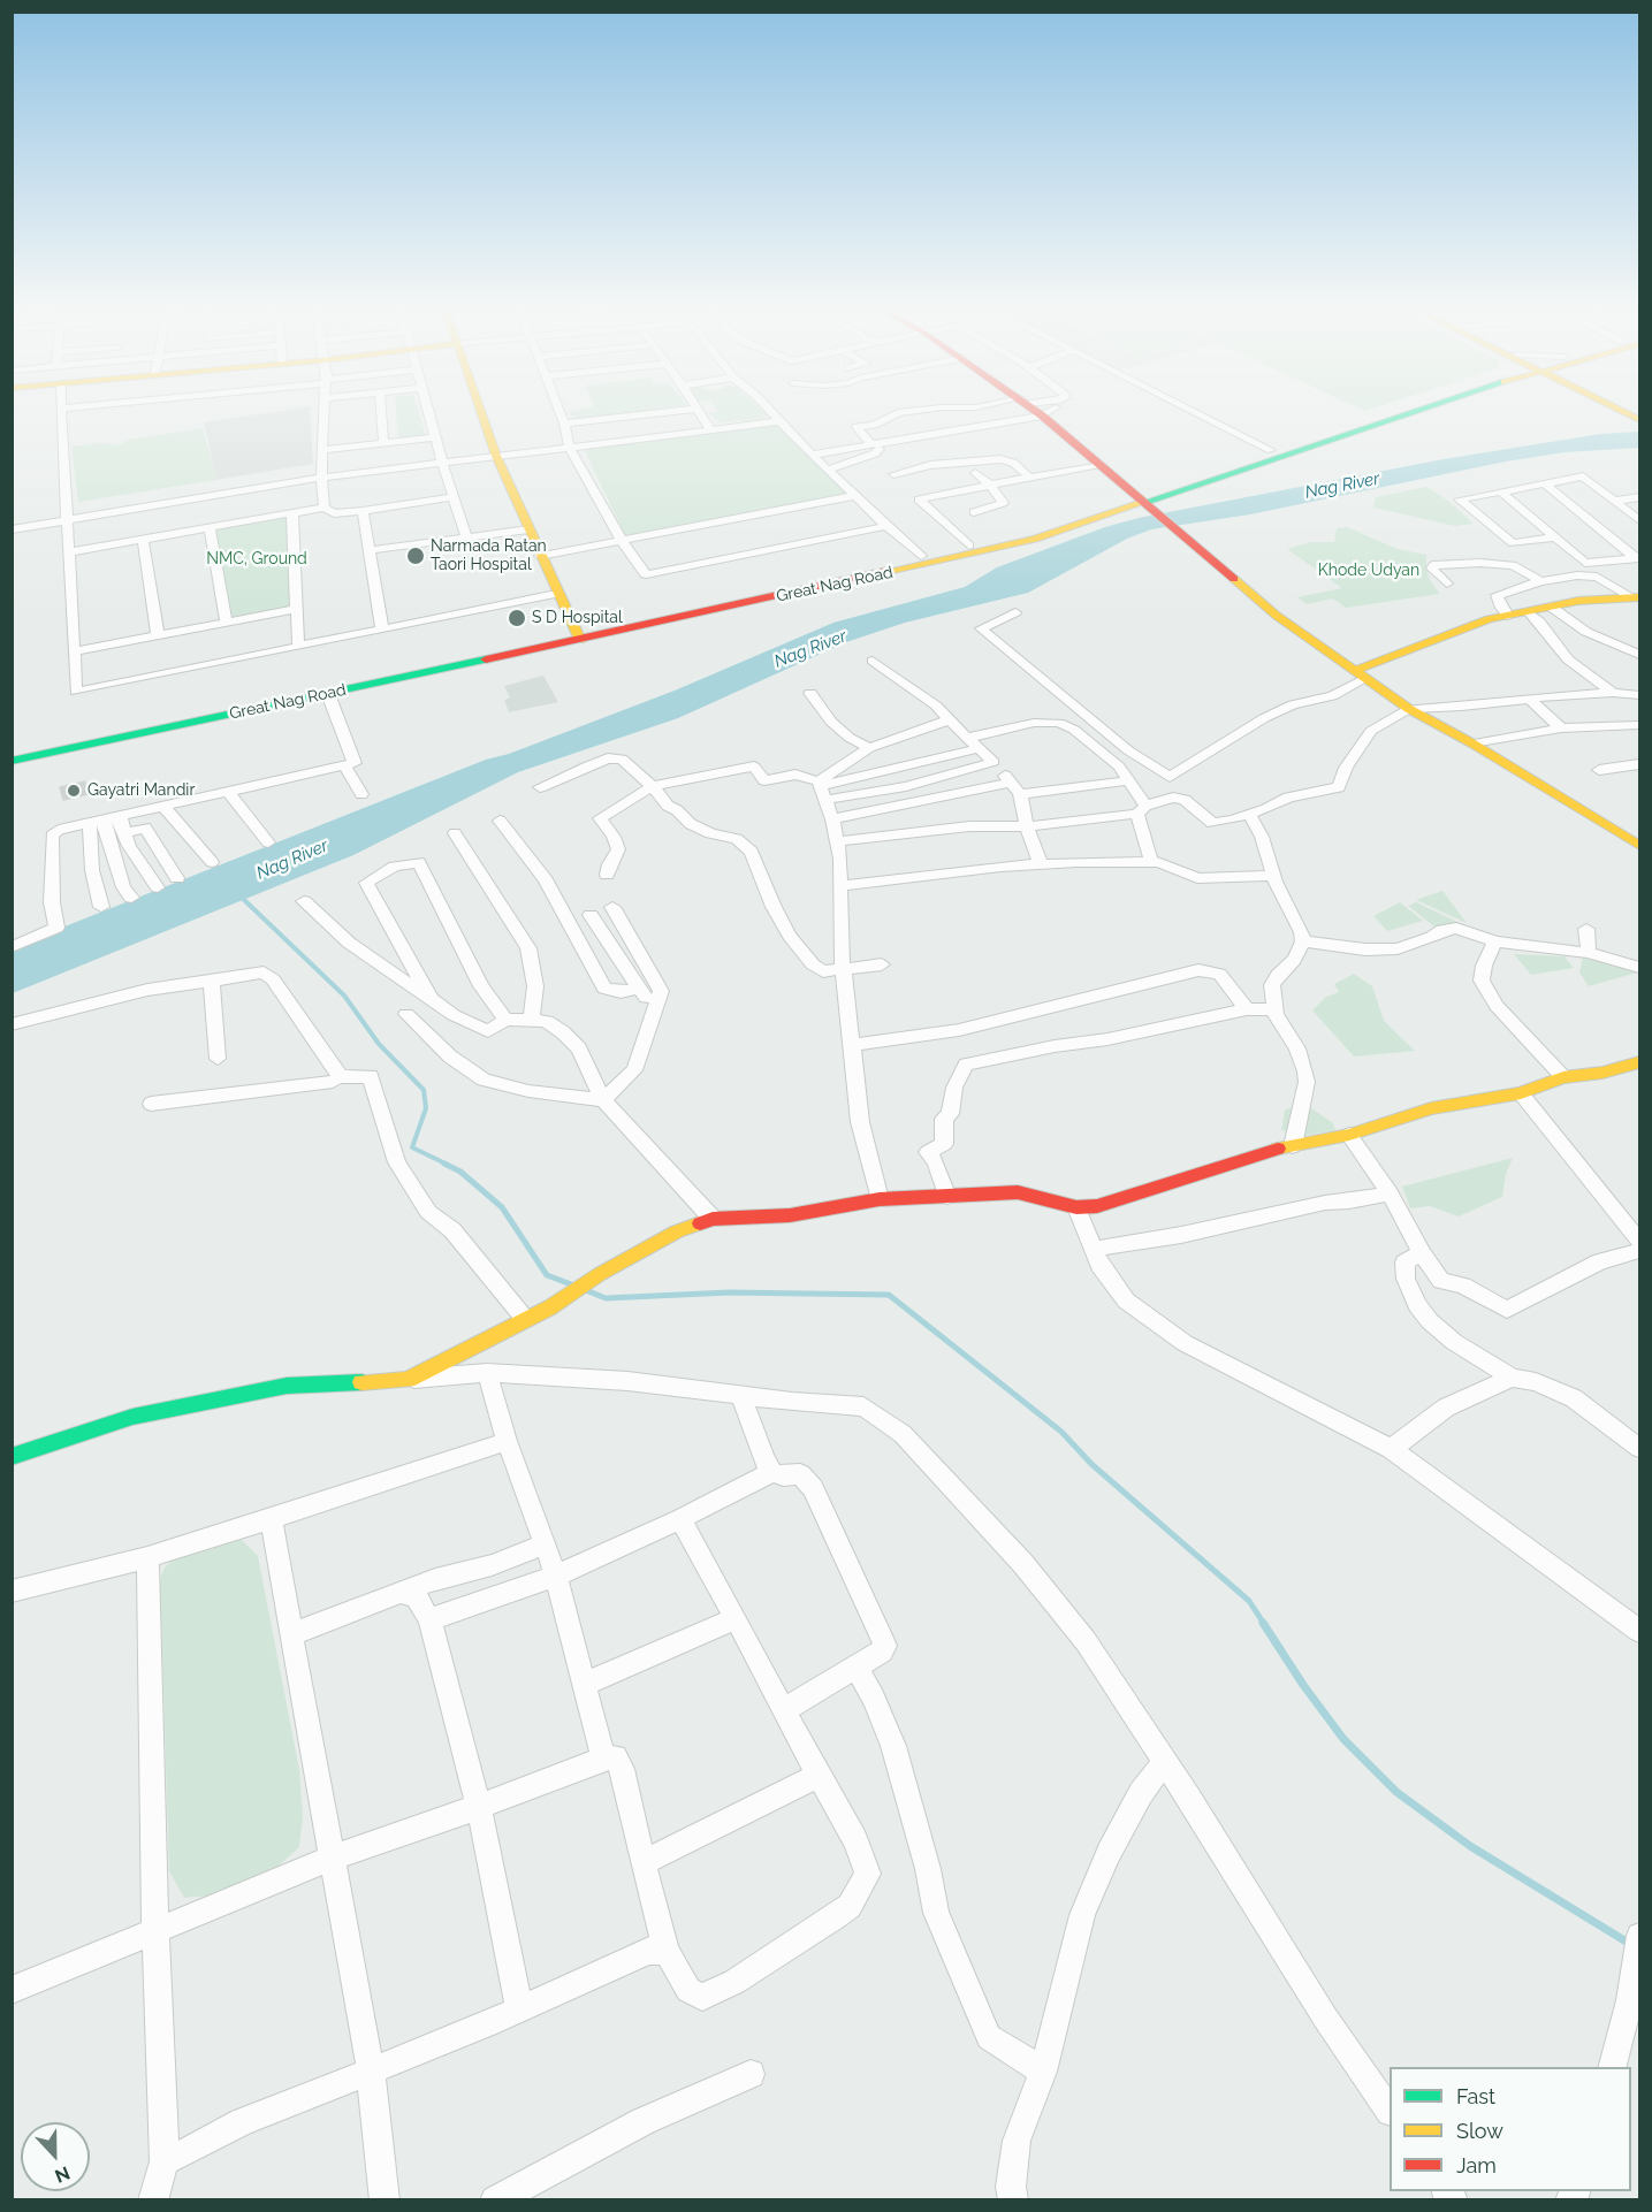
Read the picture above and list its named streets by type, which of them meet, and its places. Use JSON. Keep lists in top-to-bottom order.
{
  "streets": {
    "main road": ["Great Nag Road"]
  },
  "water": ["Nag River"],
  "parks": ["NMC, Ground", "Khode Udyan"],
  "places": ["Narmada Ratan Taori Hospital", "S D Hospital", "Gayatri Mandir"],
  "legend": ["Fast", "Slow", "Jam"],
  "north": "bottom"
}
